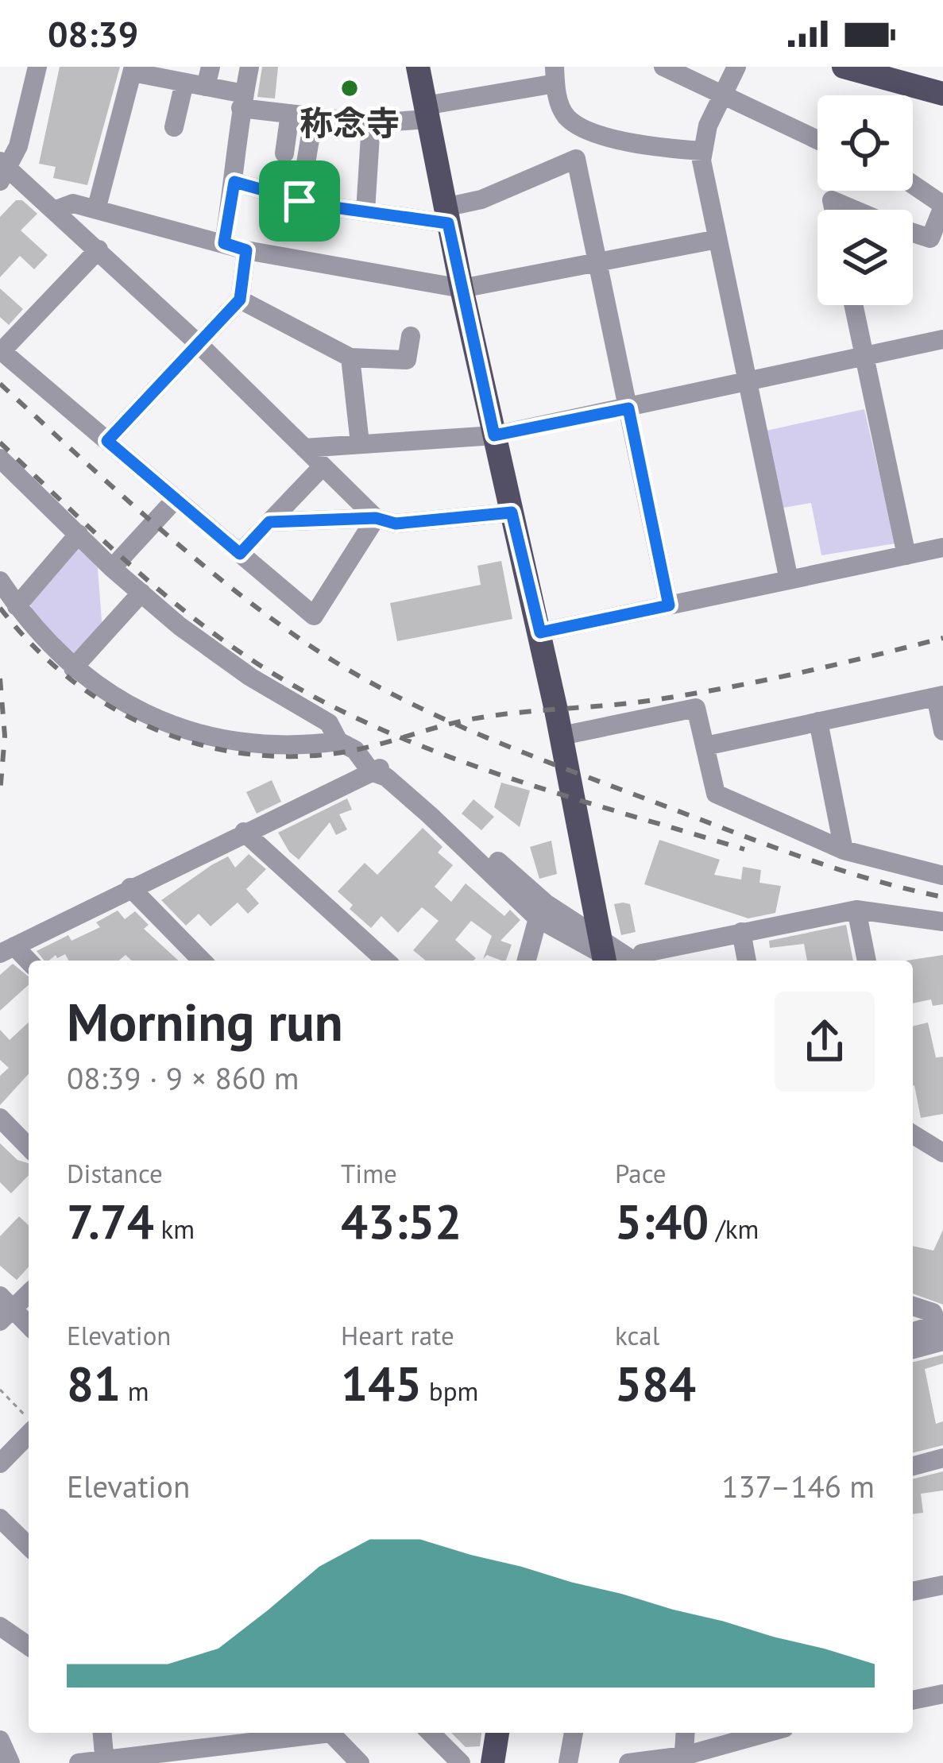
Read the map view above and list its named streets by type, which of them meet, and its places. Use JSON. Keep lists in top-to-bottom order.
{
  "places": ["称念寺"],
  "page": {
    "status": "08:39",
    "heading": ["Morning run", "08:39 · 9 × 860 m"],
    "stats": [
      ["Distance", "7.74 km"],
      ["Time", "43:52"],
      ["Pace", "5:40 /km"],
      ["Elevation", "81 m"],
      ["Heart rate", "145 bpm"],
      ["kcal", "584"]
    ],
    "chart": ["Elevation", "137–146 m"]
  }
}
